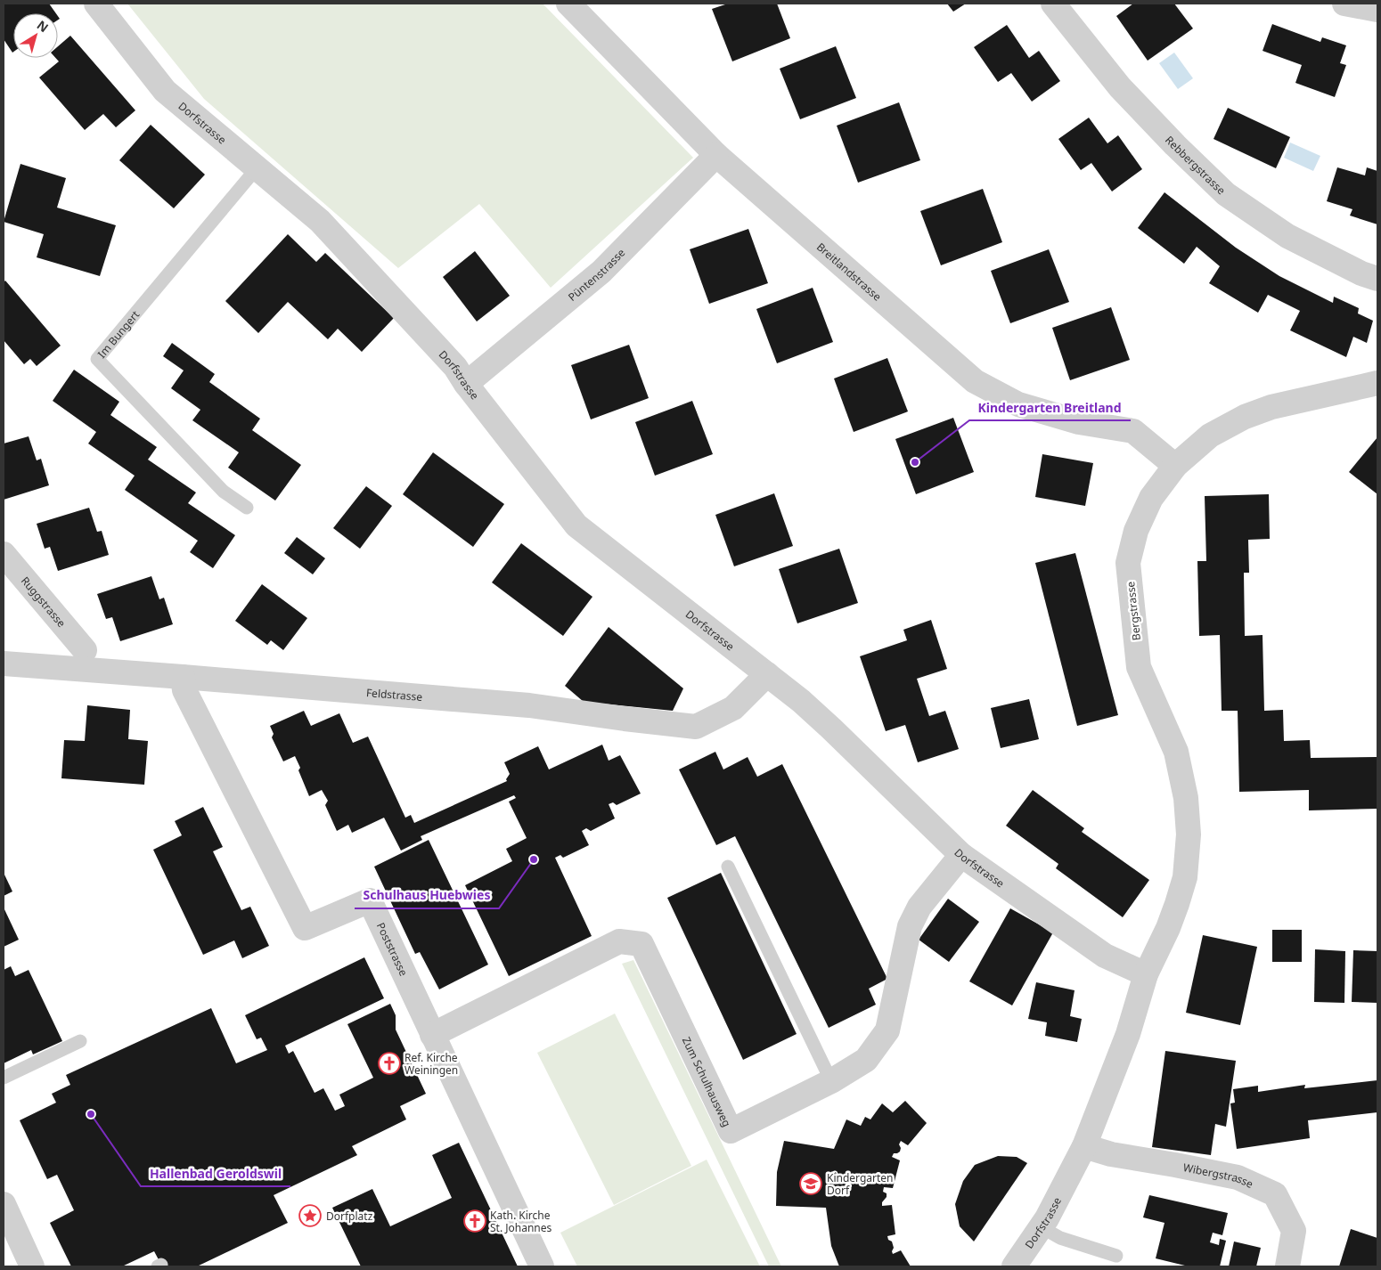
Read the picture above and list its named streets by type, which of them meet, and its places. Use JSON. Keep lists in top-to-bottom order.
{
  "streets": {
    "street": [
      "Dorfstrasse",
      "Rebbergstrasse",
      "Breitlandstrasse",
      "Püntenstrasse",
      "Ruggstrasse",
      "Bergstrasse",
      "Feldstrasse",
      "Poststrasse",
      "Zum Schulhausweg",
      "Wibergstrasse"
    ],
    "lane": ["Im Bungert"]
  },
  "crossings": [
    ["Dorfstrasse", "Püntenstrasse"],
    ["Dorfstrasse", "Im Bungert"],
    ["Dorfstrasse", "Bergstrasse"],
    ["Dorfstrasse", "Feldstrasse"],
    ["Dorfstrasse", "Zum Schulhausweg"],
    ["Dorfstrasse", "Wibergstrasse"],
    ["Breitlandstrasse", "Püntenstrasse"],
    ["Breitlandstrasse", "Bergstrasse"],
    ["Feldstrasse", "Poststrasse"],
    ["Poststrasse", "Zum Schulhausweg"]
  ],
  "places": {
    "other": ["Kindergarten Breitland", "Schulhaus Huebwies", "Hallenbad Geroldswil"],
    "church": ["Ref. Kirche Weiningen", "Kath. Kirche St. Johannes"],
    "school or university": ["Kindergarten Dorf"],
    "place": ["Dorfplatz"]
  },
  "north": "top right"
}
